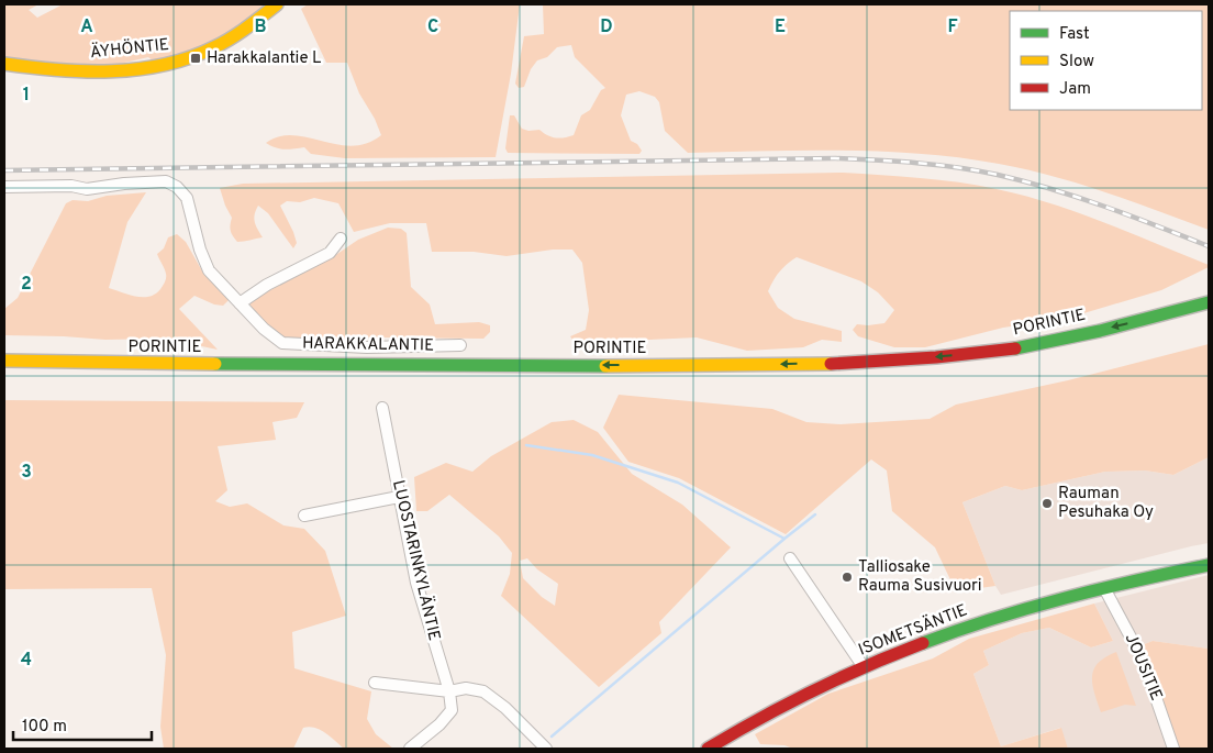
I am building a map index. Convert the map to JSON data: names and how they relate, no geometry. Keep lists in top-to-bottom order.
{
  "streets": {
    "main road": ["ÄYHÖNTIE", "PORINTIE", "ISOMETSÄNTIE"],
    "street": ["HARAKKALANTIE", "LUOSTARINKYLÄNTIE", "JOUSITIE"]
  },
  "crossings": [
    ["ISOMETSÄNTIE", "JOUSITIE"]
  ],
  "places": {
    "transit": ["Harakkalantie L"],
    "other": ["Rauman Pesuhaka Oy", "Talliosake Rauma Susivuori"]
  },
  "legend": ["Fast", "Slow", "Jam"],
  "scale_bar": "100 m",
  "grid": {
    "columns": [
      "A",
      "B",
      "C",
      "D",
      "E",
      "F"
    ],
    "rows": [
      "1",
      "2",
      "3",
      "4"
    ]
  }
}
